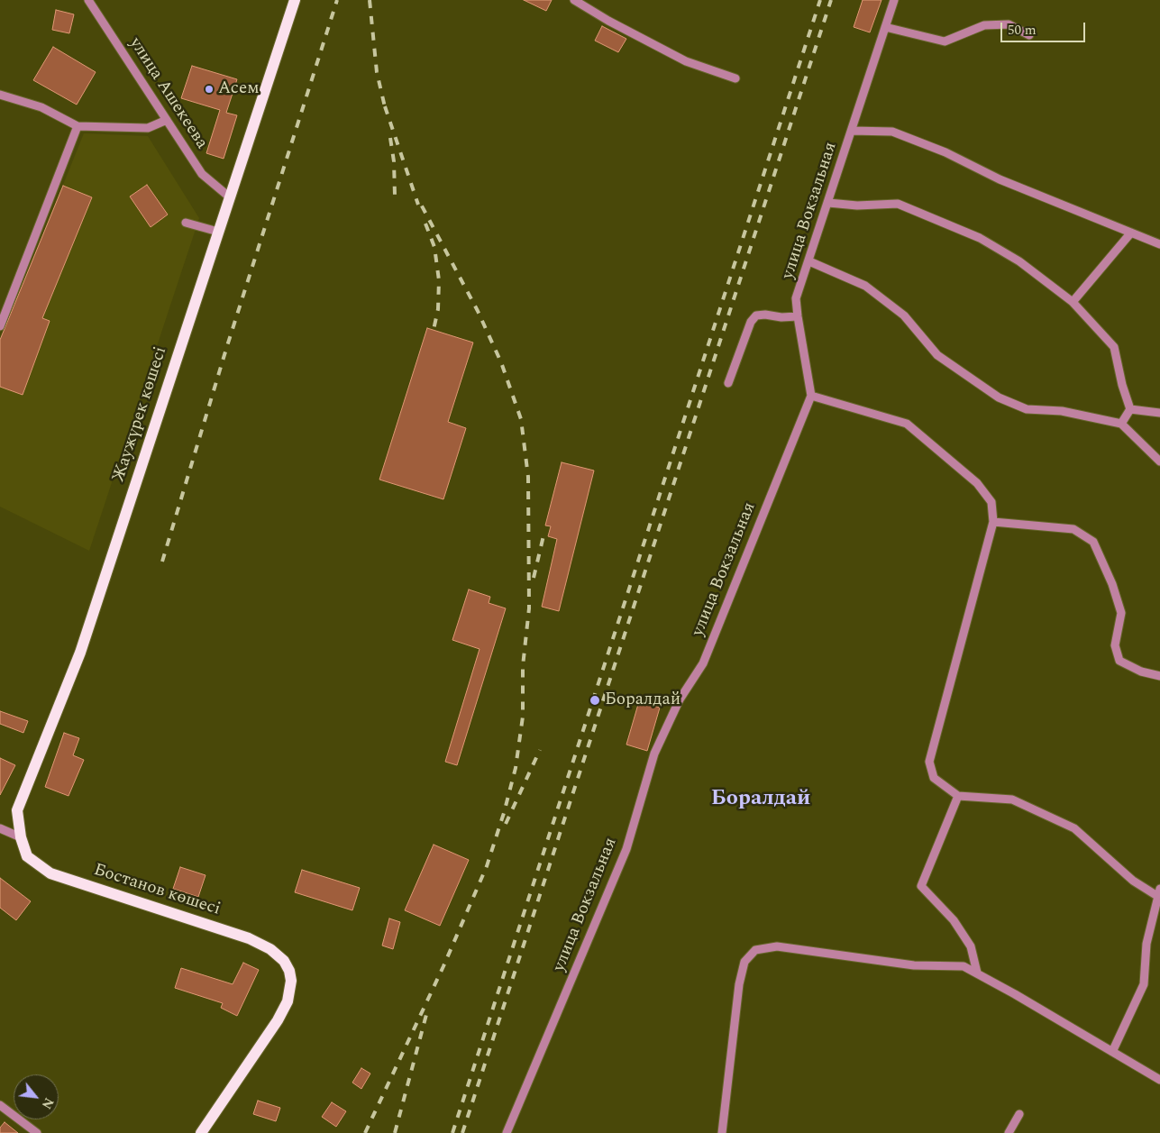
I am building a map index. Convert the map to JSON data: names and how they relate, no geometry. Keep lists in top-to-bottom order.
{
  "streets": {
    "main road": ["Жаужүрек көшесі", "Бостанов көшесі"],
    "street": ["улица Ашекеева", "улица Вокзальная"]
  },
  "crossings": [
    ["улица Ашекеева", "Жаужүрек көшесі"],
    ["Жаужүрек көшесі", "Бостанов көшесі"]
  ],
  "districts": ["Боралдай"],
  "places": ["Асем", "Боралдай"],
  "scale_bar": "50 m",
  "north": "bottom right"
}
